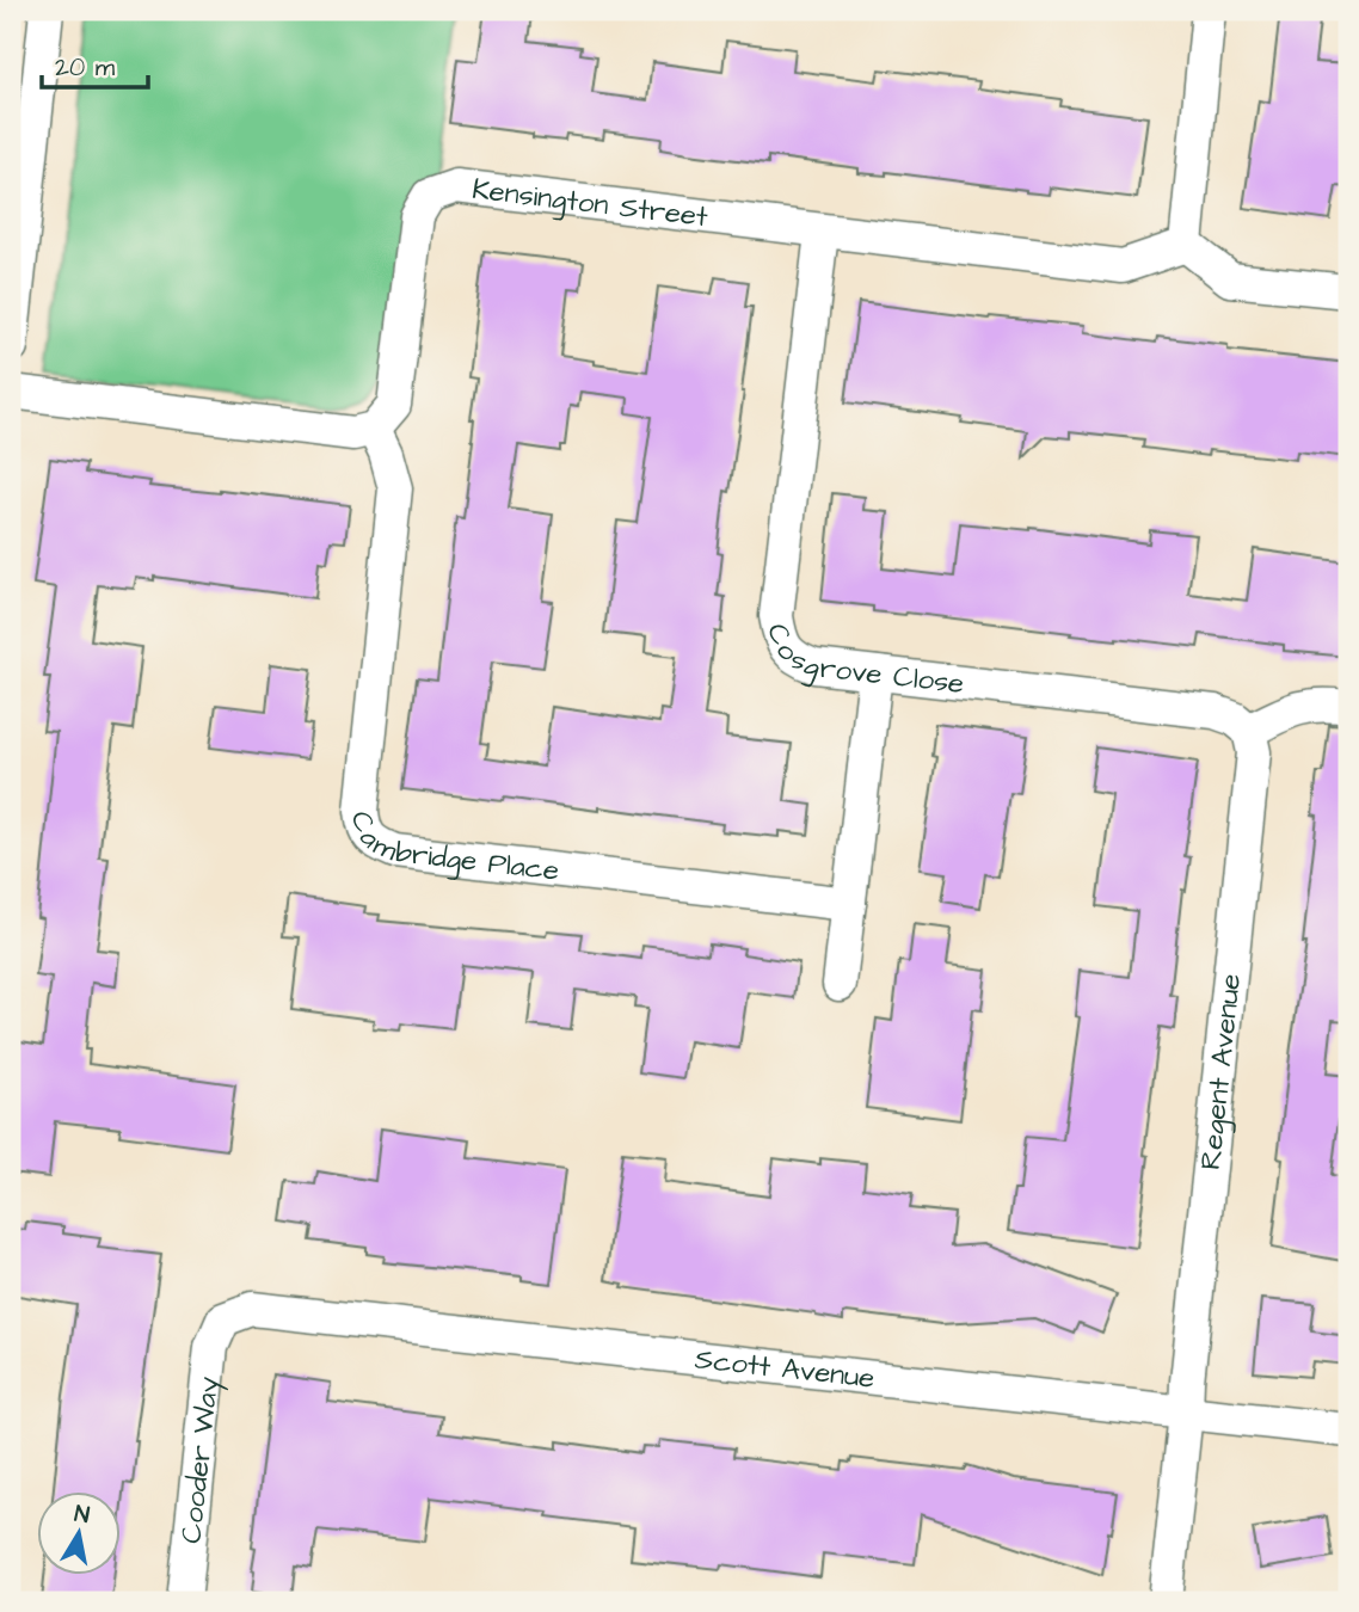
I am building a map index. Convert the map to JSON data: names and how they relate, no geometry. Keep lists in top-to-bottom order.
{
  "streets": {
    "street": [
      "Kensington Street",
      "Cosgrove Close",
      "Cambridge Place",
      "Regent Avenue",
      "Scott Avenue",
      "Cooder Way"
    ]
  },
  "crossings": [
    ["Kensington Street", "Cosgrove Close"],
    ["Kensington Street", "Cambridge Place"],
    ["Cosgrove Close", "Regent Avenue"],
    ["Regent Avenue", "Scott Avenue"],
    ["Scott Avenue", "Cooder Way"]
  ],
  "scale_bar": "20 m",
  "north": "top"
}
